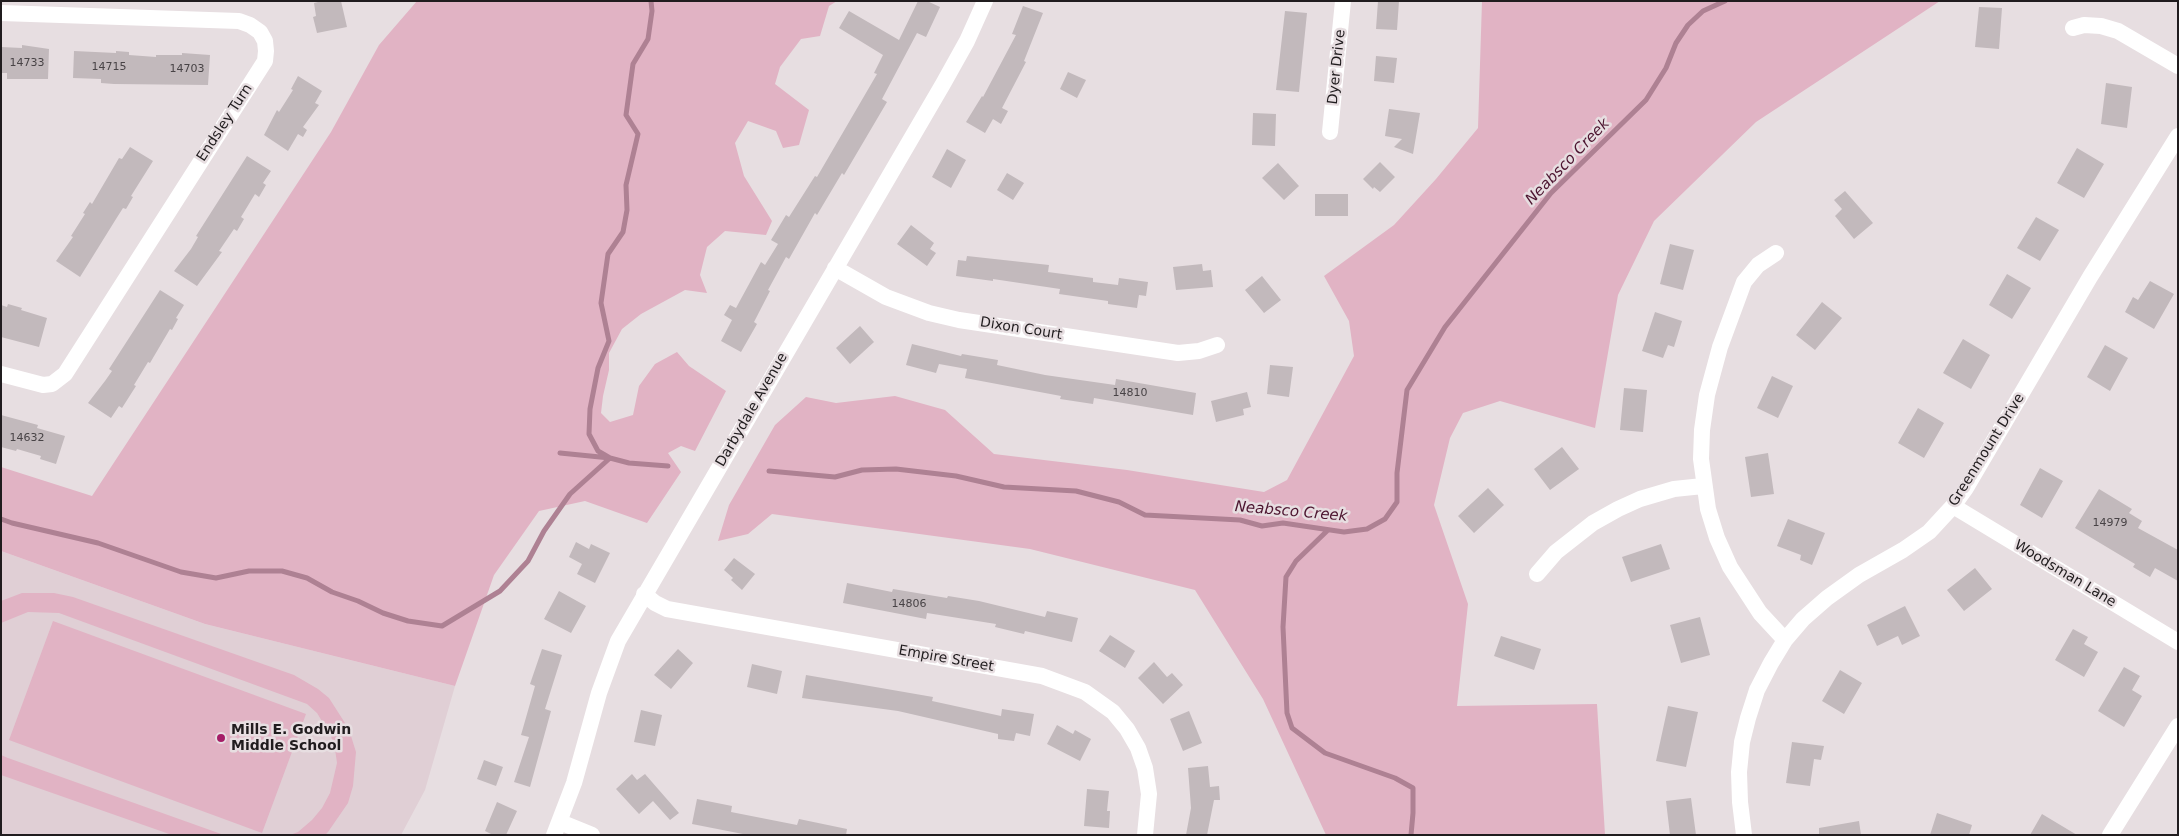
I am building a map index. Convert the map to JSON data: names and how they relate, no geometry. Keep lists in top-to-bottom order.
{
  "streets": {
    "street": [
      "Dyer Drive",
      "Endsley Turn",
      "Dixon Court",
      "Darbydale Avenue",
      "Greenmount Drive",
      "Woodsman Lane",
      "Empire Street"
    ]
  },
  "crossings": [
    ["Dixon Court", "Darbydale Avenue"],
    ["Darbydale Avenue", "Empire Street"],
    ["Greenmount Drive", "Woodsman Lane"]
  ],
  "water": ["Neabsco Creek"],
  "places": ["Mills E. Godwin Middle School"],
  "house_numbers": [
    "14733",
    "14715",
    "14703",
    "14810",
    "14632",
    "14979",
    "14806"
  ]
}
